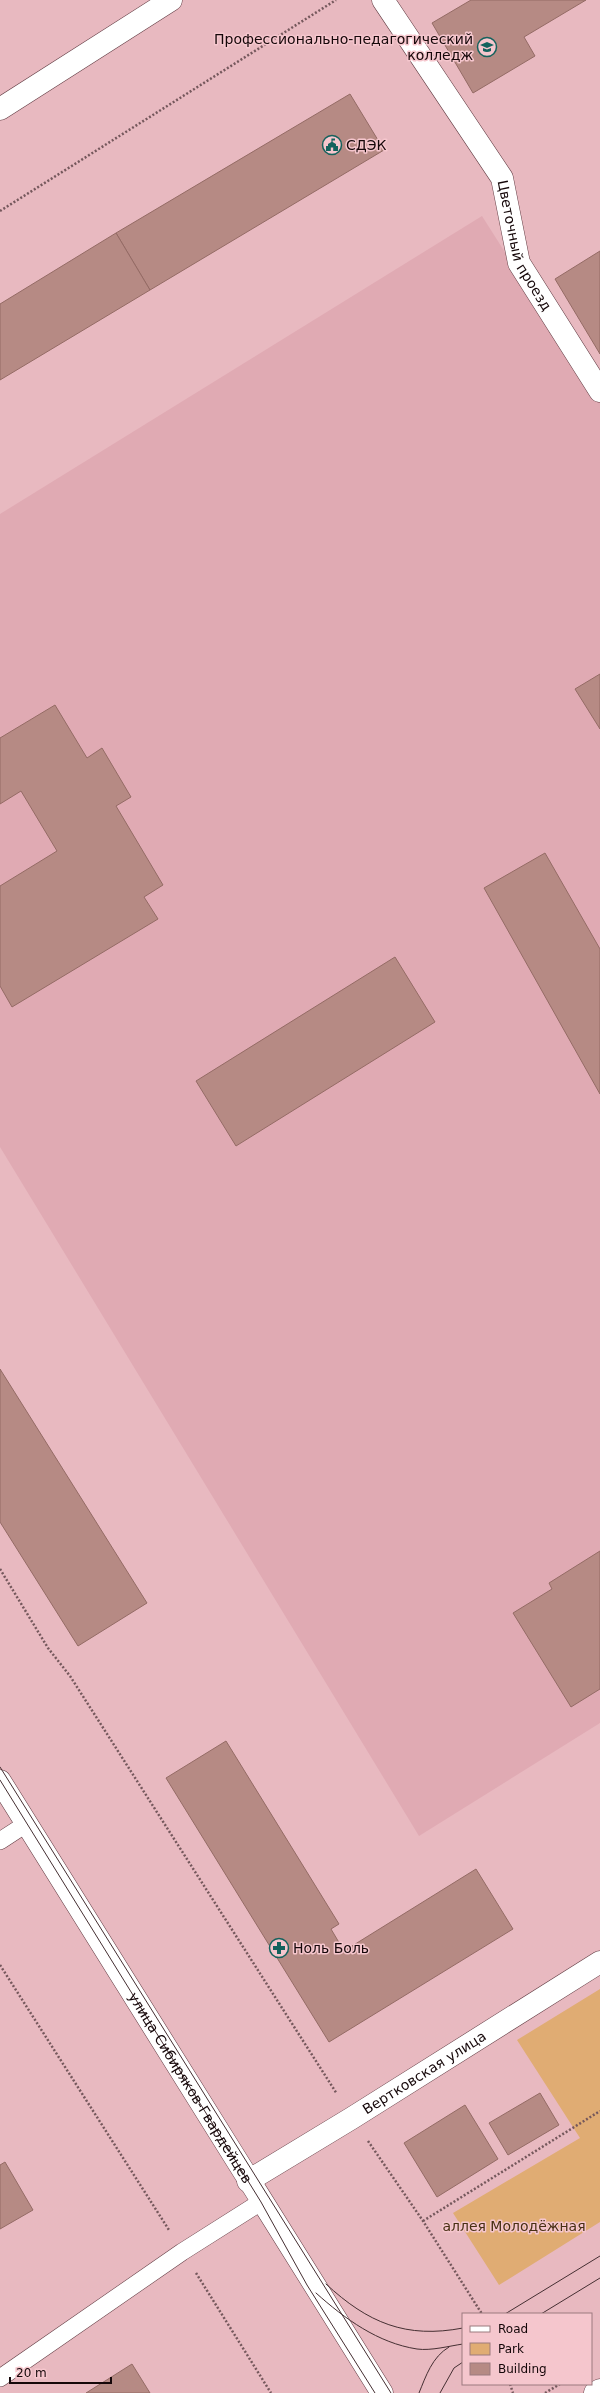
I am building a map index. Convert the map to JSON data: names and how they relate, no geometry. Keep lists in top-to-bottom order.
{
  "streets": {
    "main road": ["Цветочный проезд", "Вертковская улица", "улица Сибиряков-Гвардейцев"]
  },
  "crossings": [
    ["Вертковская улица", "улица Сибиряков-Гвардейцев"]
  ],
  "parks": ["аллея Молодёжная"],
  "places": {
    "school or university": ["Профессионально-педагогический колледж"],
    "public building": ["СДЭК"],
    "pharmacy": ["Ноль Боль"]
  },
  "legend": ["Road", "Park", "Building"],
  "scale_bar": "20 m"
}
